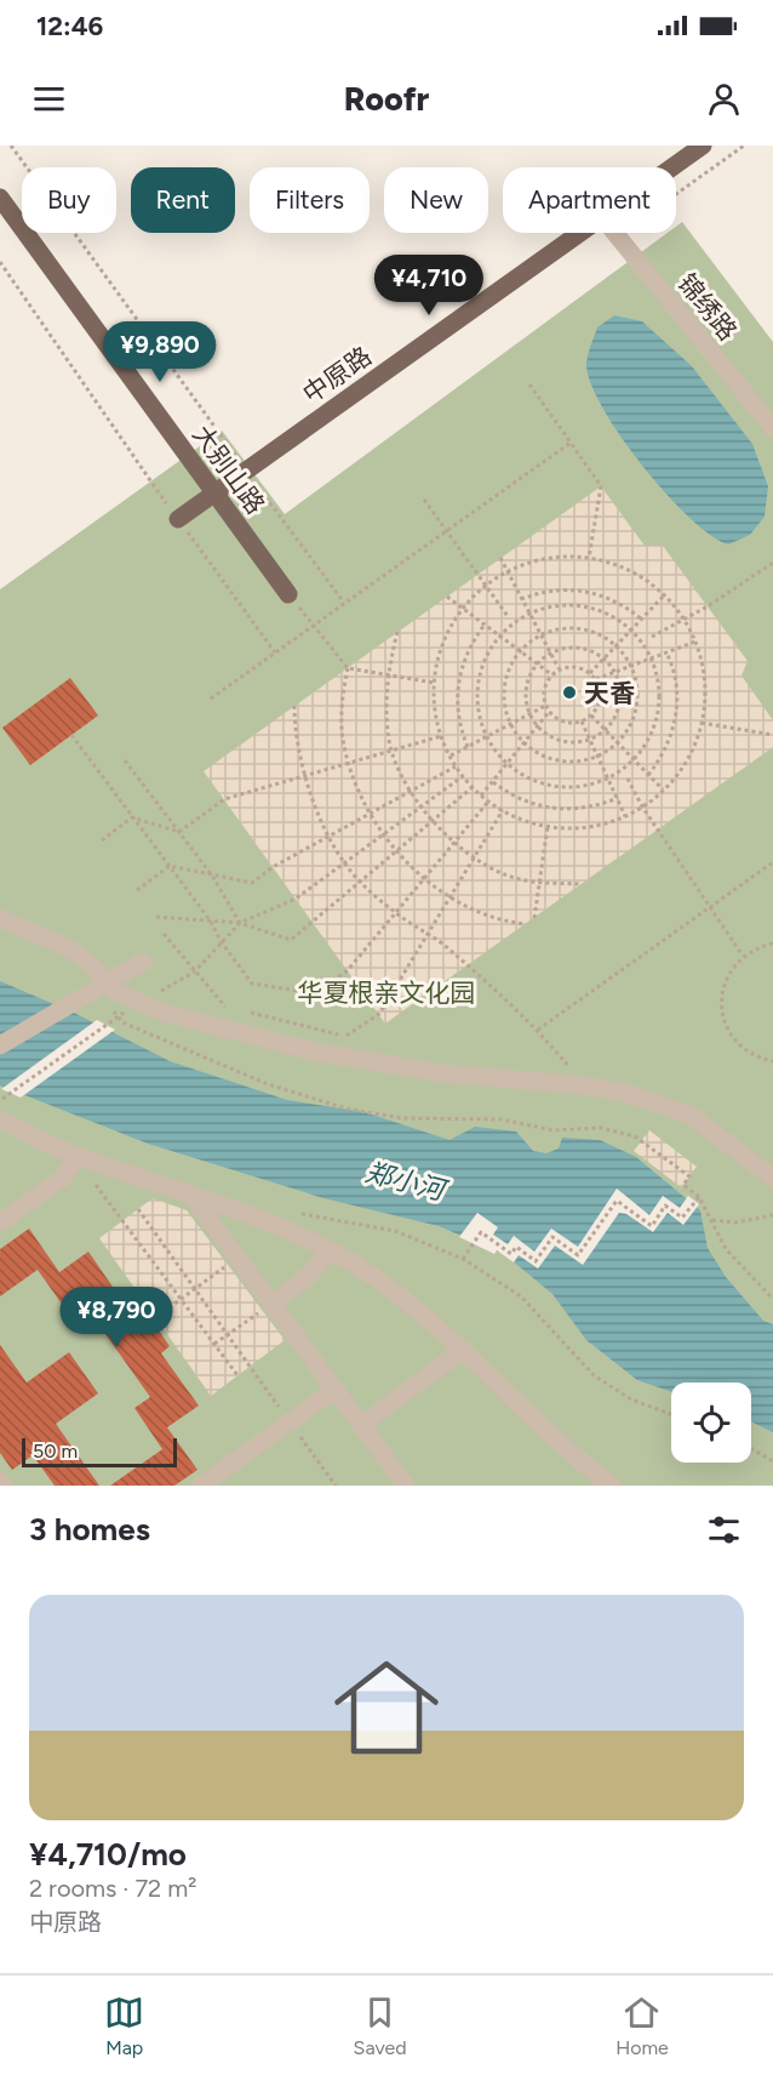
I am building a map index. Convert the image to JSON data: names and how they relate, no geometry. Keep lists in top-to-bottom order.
{
  "streets": {
    "main road": ["中原路", "大别山路"],
    "street": ["锦绣路"]
  },
  "crossings": [
    ["中原路", "大别山路"]
  ],
  "water": ["郑小河"],
  "parks": ["华夏根亲文化园"],
  "places": ["天香"],
  "scale_bar": "50 m",
  "page": {
    "status": "12:46",
    "header": "Roofr",
    "chip": [
      "Buy",
      "Rent",
      "Filters",
      "New",
      "Apartment"
    ],
    "price": ["¥4,710", "¥9,890", "¥8,790"],
    "scale": "50 m",
    "heading": "3 homes",
    "list": [
      {
        "name": "¥4,710/mo",
        "note": "2 rooms · 72 m² · 中原路"
      }
    ],
    "tabs": ["Map", "Saved", "Home"]
  }
}
